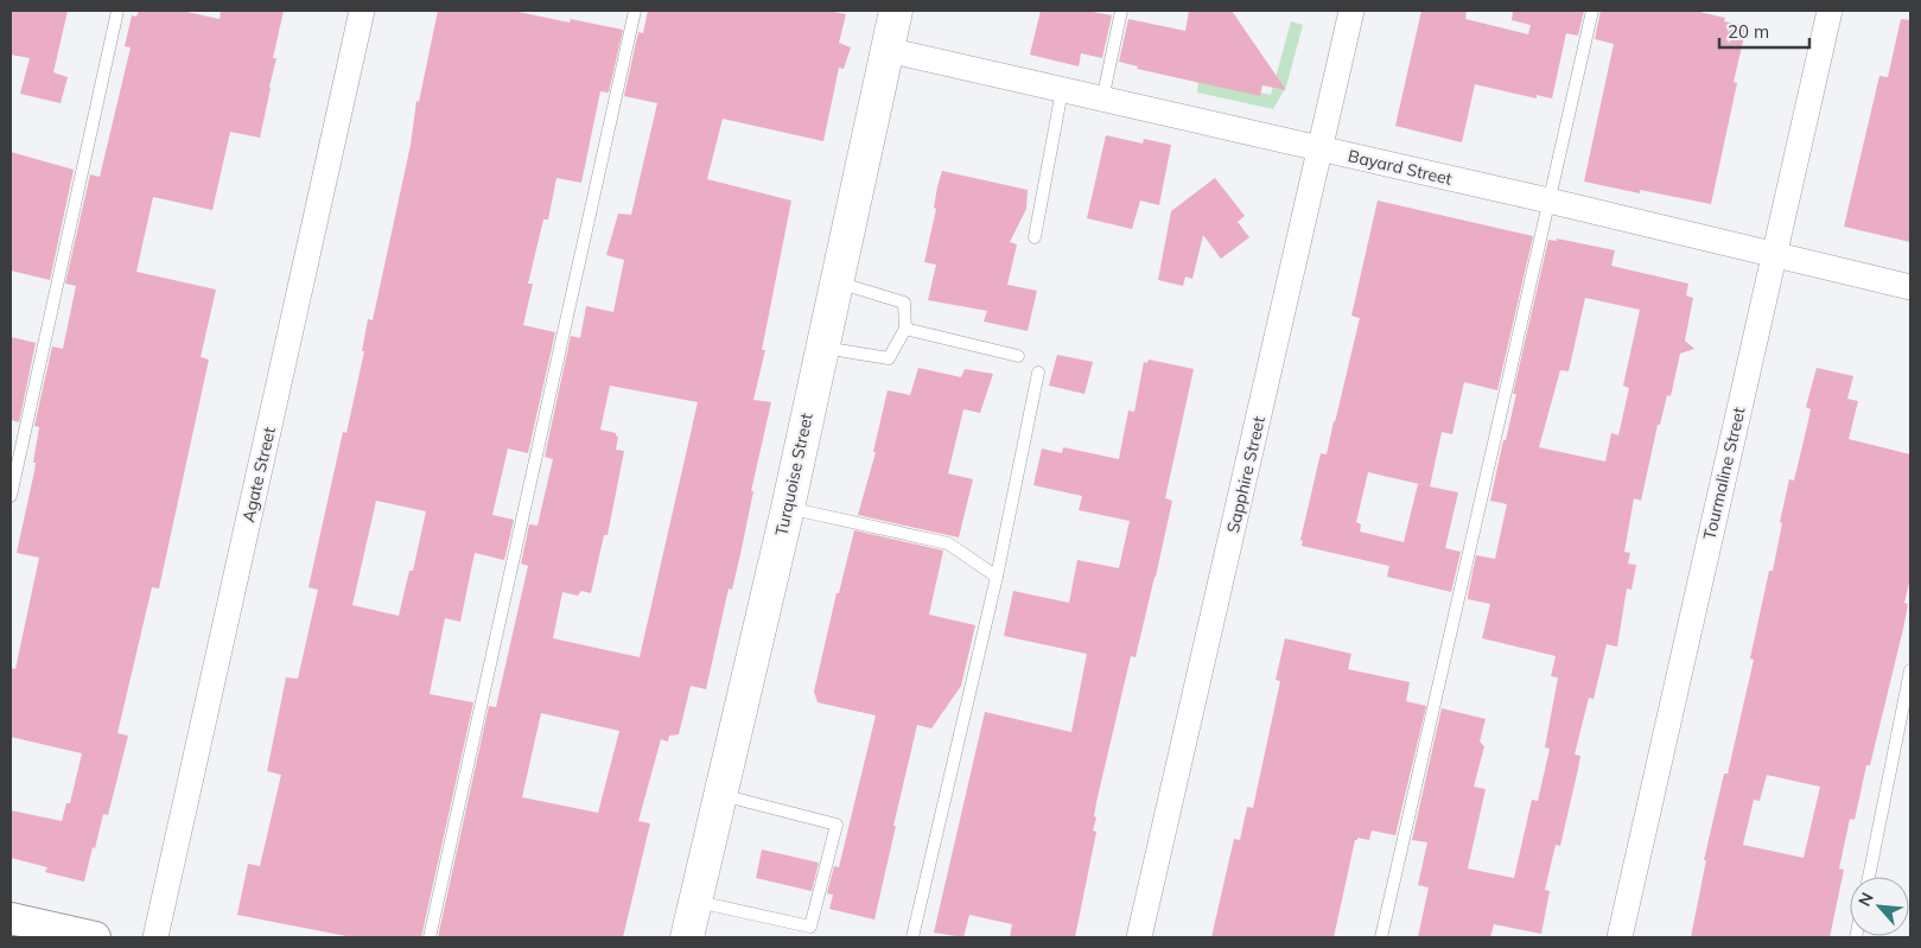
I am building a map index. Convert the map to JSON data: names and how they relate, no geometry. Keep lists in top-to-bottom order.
{
  "streets": {
    "main road": ["Turquoise Street"],
    "street": [
      "Bayard Street",
      "Tourmaline Street",
      "Agate Street",
      "Sapphire Street"
    ]
  },
  "crossings": [
    ["Bayard Street", "Tourmaline Street"],
    ["Bayard Street", "Turquoise Street"],
    ["Bayard Street", "Sapphire Street"]
  ],
  "scale_bar": "20 m",
  "north": "top left"
}
